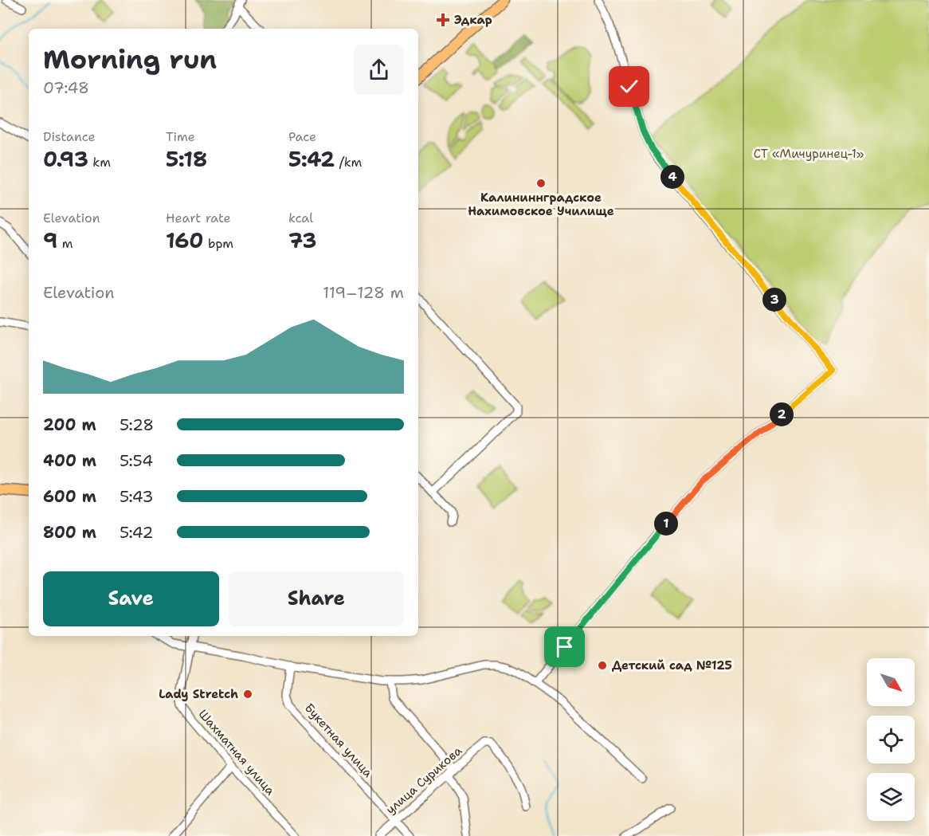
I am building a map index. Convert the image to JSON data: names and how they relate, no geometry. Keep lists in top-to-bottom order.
{
  "streets": {
    "street": ["Букетная улица", "Шахматная улица", "улица Сурикова"]
  },
  "crossings": [
    ["Букетная улица", "улица Сурикова"]
  ],
  "parks": ["СТ «Мичуринец-1»"],
  "places": {
    "health": ["Эдкар"],
    "other": ["Калининнградское Нахимовское Училище", "Детский сад №125", "Lady Stretch"]
  },
  "north": "bottom right",
  "page": {
    "heading": ["Morning run", "07:48"],
    "stats": [
      ["Distance", "0.93 km"],
      ["Time", "5:18"],
      ["Pace", "5:42 /km"],
      ["Elevation", "9 m"],
      ["Heart rate", "160 bpm"],
      ["kcal", "73"]
    ],
    "pins": [
      "4",
      "3",
      "2",
      "1"
    ],
    "chart": ["Elevation", "119–128 m"],
    "list": [
      {
        "name": "200 m",
        "note": "5:28"
      },
      {
        "name": "400 m",
        "note": "5:54"
      },
      {
        "name": "600 m",
        "note": "5:43"
      },
      {
        "name": "800 m",
        "note": "5:42"
      }
    ],
    "buttons": ["Save", "Share"]
  }
}
